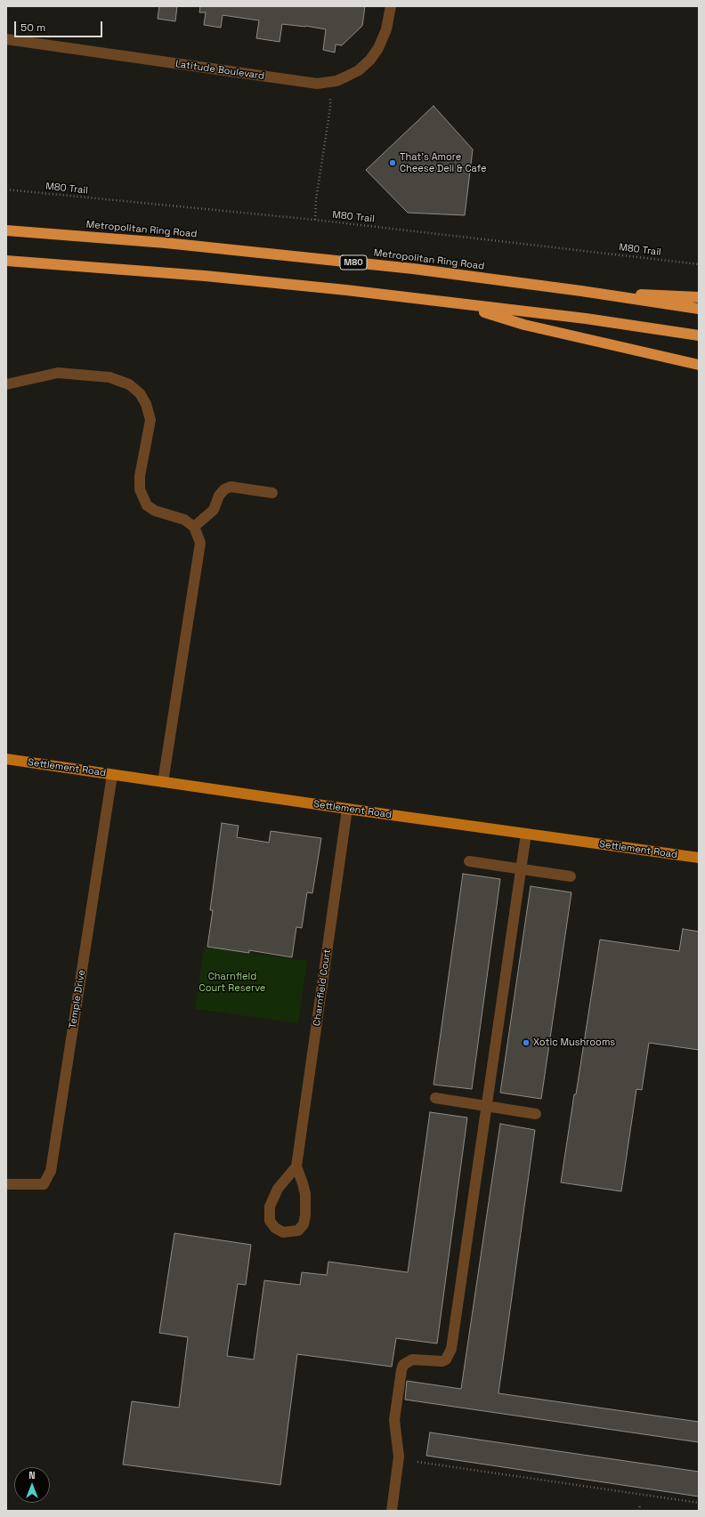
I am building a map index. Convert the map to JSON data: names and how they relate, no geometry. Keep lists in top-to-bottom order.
{
  "streets": {
    "highway": ["Metropolitan Ring Road", "M80"],
    "main road": ["Settlement Road"],
    "street": ["Latitude Boulevard", "Charnfield Court", "Temple Drive"],
    "path": ["M80 Trail"]
  },
  "crossings": [
    ["Settlement Road", "Charnfield Court"],
    ["Settlement Road", "Temple Drive"]
  ],
  "parks": ["Charnfield Court Reserve"],
  "places": ["That's Amore Cheese Deli & Cafe", "Xotic Mushrooms"],
  "scale_bar": "50 m",
  "north": "top"
}
